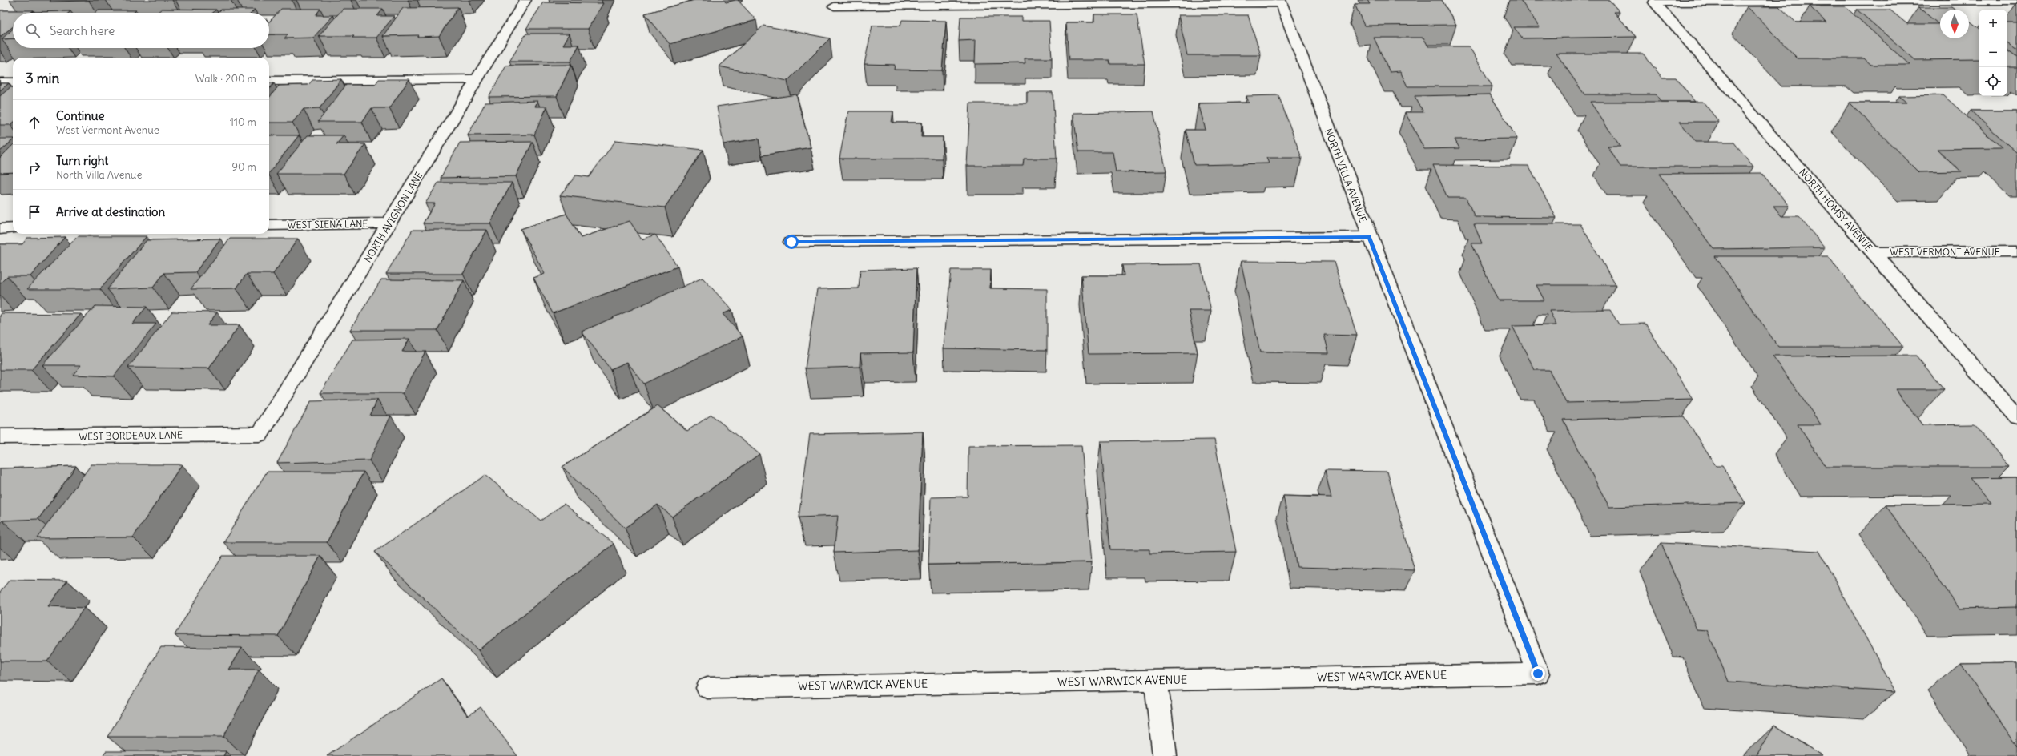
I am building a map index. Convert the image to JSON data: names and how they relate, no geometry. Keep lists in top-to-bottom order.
{
  "streets": {
    "street": [
      "NORTH VILLA AVENUE",
      "NORTH HOMSY AVENUE",
      "NORTH AVIGNON LANE",
      "WEST SIENA LANE",
      "WEST VERMONT AVENUE",
      "WEST BORDEAUX LANE",
      "WEST WARWICK AVENUE"
    ]
  },
  "crossings": [
    ["NORTH VILLA AVENUE", "WEST WARWICK AVENUE"],
    ["NORTH HOMSY AVENUE", "WEST VERMONT AVENUE"],
    ["NORTH AVIGNON LANE", "WEST SIENA LANE"],
    ["NORTH AVIGNON LANE", "WEST BORDEAUX LANE"]
  ],
  "north": "bottom",
  "page": {
    "map_buttons": ["+", "−"],
    "search": "Search here",
    "heading": ["3 min", "Walk · 200 m"],
    "list": [
      ["Continue", "West Vermont Avenue", "110 m"],
      ["Turn right", "North Villa Avenue", "90 m"],
      "Arrive at destination"
    ]
  }
}
